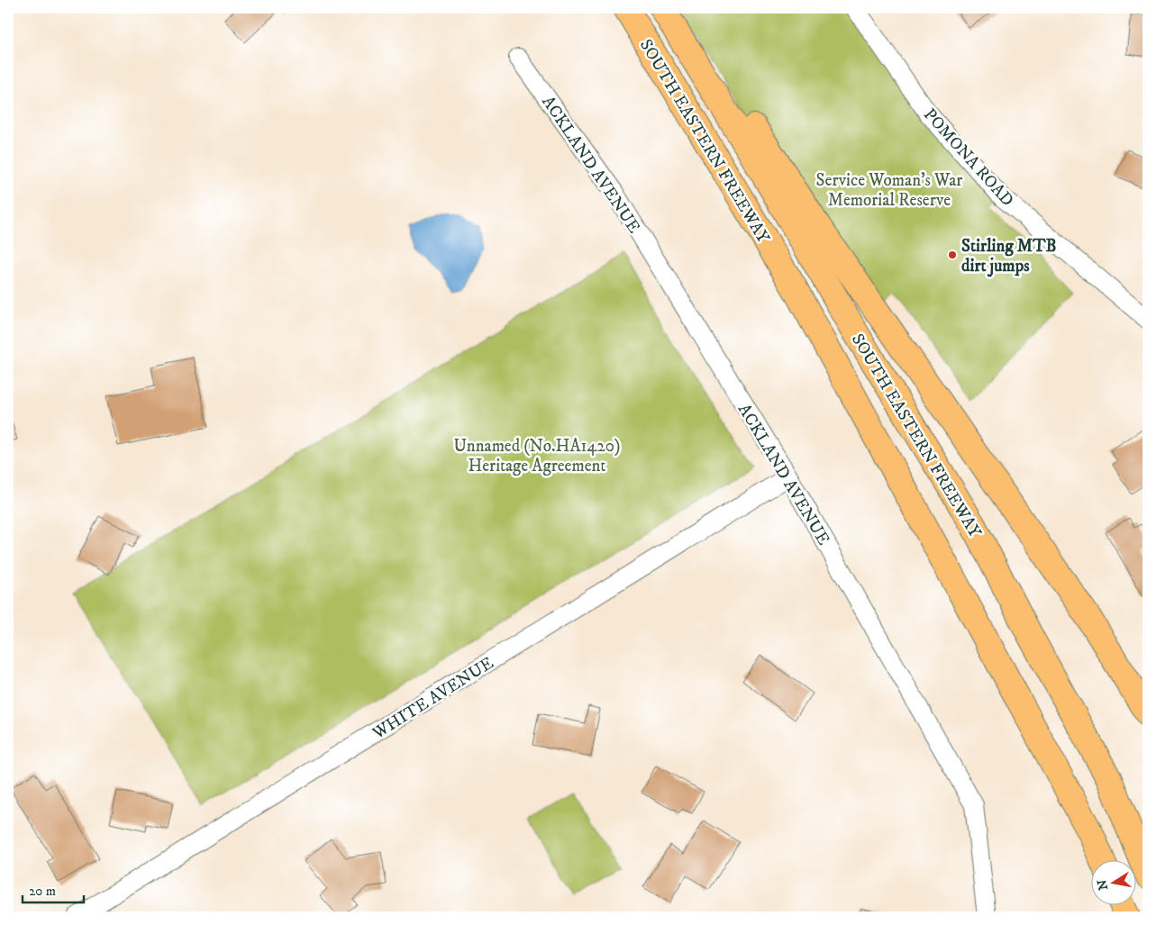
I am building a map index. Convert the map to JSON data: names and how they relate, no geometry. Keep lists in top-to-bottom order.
{
  "streets": {
    "highway": ["SOUTH EASTERN FREEWAY"],
    "street": ["POMONA ROAD", "ACKLAND AVENUE", "WHITE AVENUE"]
  },
  "crossings": [
    ["ACKLAND AVENUE", "WHITE AVENUE"]
  ],
  "parks": ["Service Woman's War Memorial Reserve", "Unnamed (No.HA1420) Heritage Agreement"],
  "places": ["Stirling MTB dirt jumps"],
  "scale_bar": "20 m",
  "north": "left"
}
